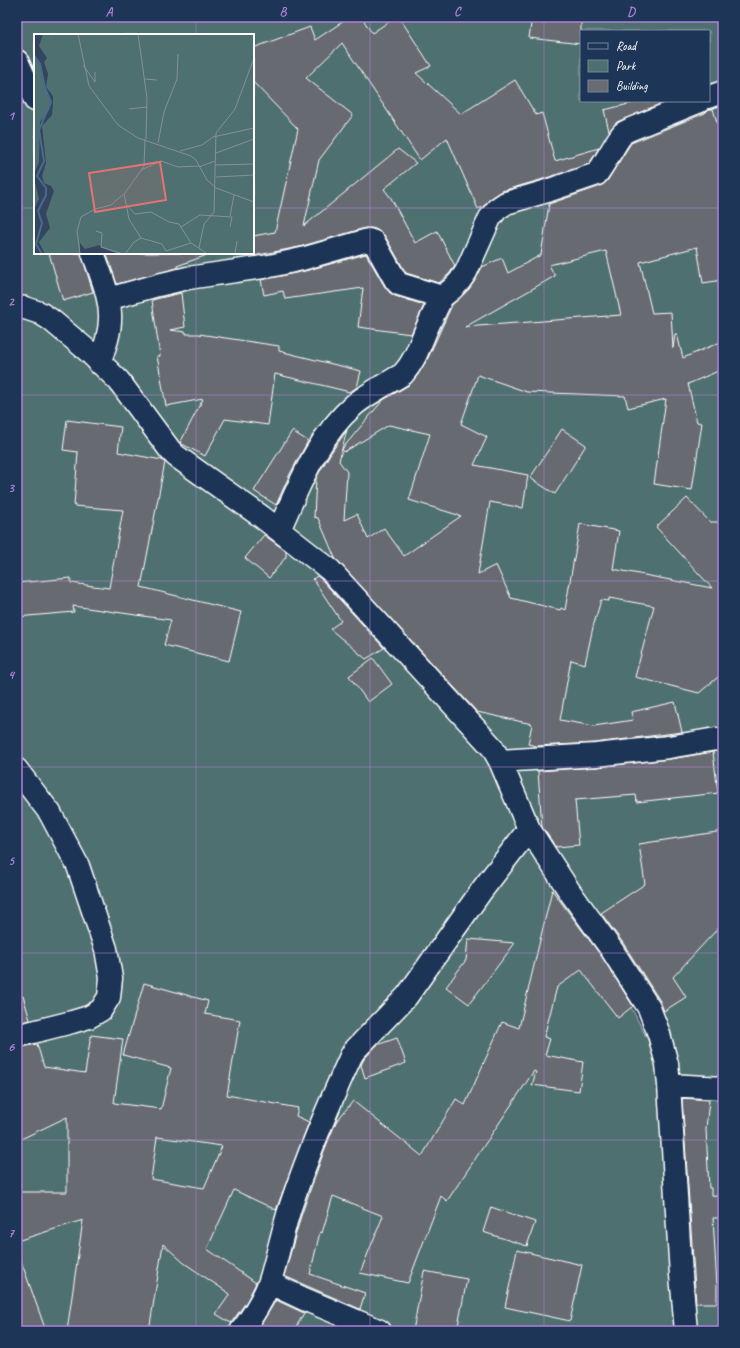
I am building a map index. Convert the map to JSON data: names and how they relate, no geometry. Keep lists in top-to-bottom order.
{
  "legend": ["Road", "Park", "Building"],
  "grid": {
    "columns": [
      "A",
      "B",
      "C",
      "D"
    ],
    "rows": [
      "1",
      "2",
      "3",
      "4",
      "5",
      "6",
      "7"
    ]
  }
}
